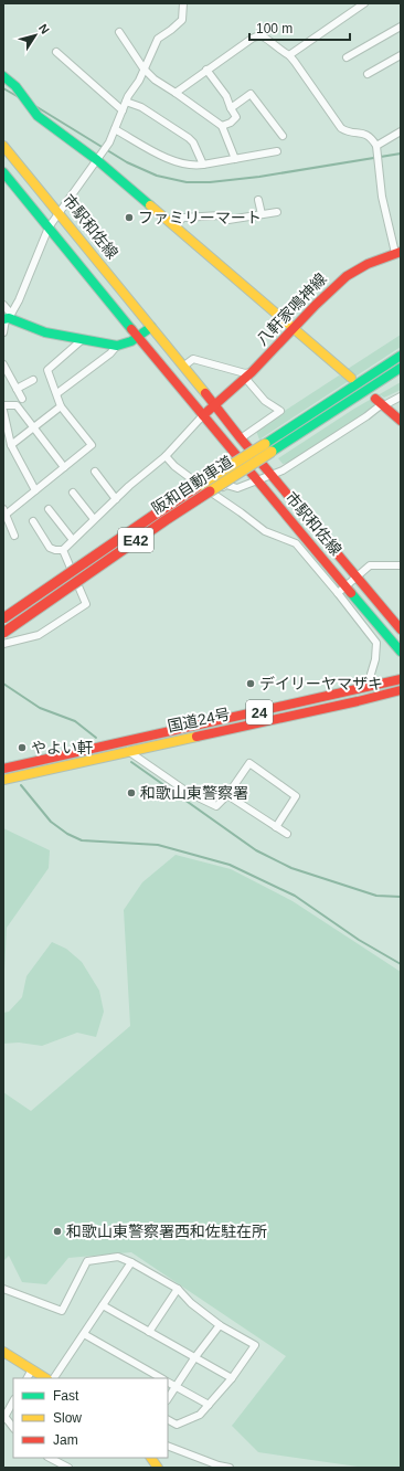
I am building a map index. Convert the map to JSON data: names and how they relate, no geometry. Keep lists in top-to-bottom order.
{
  "streets": {
    "main road": [
      "市駅和佐線",
      "八軒家鳴神線",
      "阪和自動車道",
      "E42",
      "24",
      "国道24号"
    ]
  },
  "crossings": [
    ["市駅和佐線", "八軒家鳴神線"]
  ],
  "places": [
    "ファミリーマート",
    "デイリーヤマザキ",
    "やよい軒",
    "和歌山東警察署",
    "和歌山東警察署西和佐駐在所"
  ],
  "legend": ["Fast", "Slow", "Jam"],
  "scale_bar": "100 m",
  "north": "top right"
}
